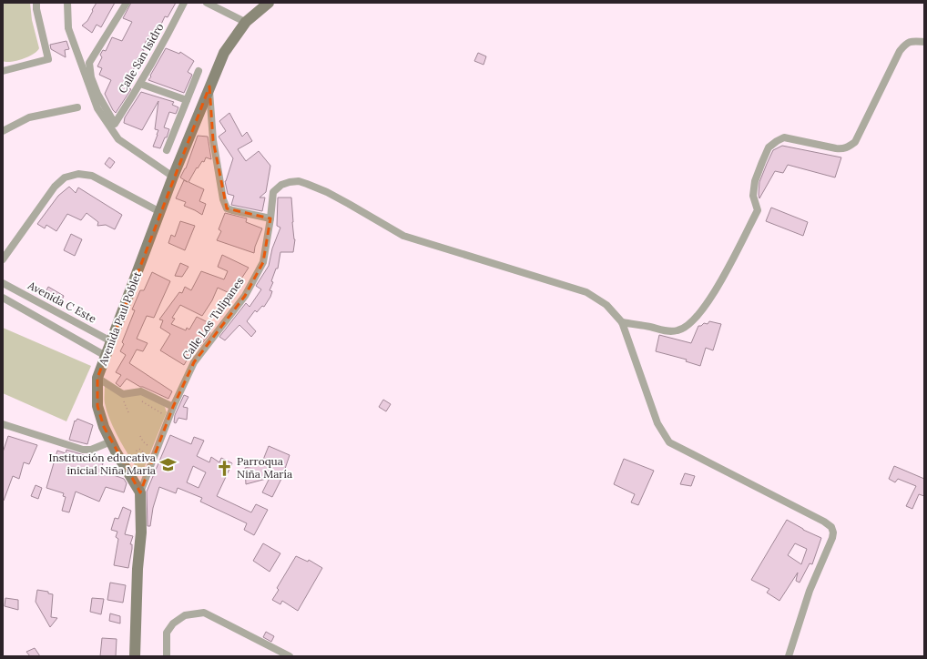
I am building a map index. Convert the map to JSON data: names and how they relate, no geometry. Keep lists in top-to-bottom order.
{
  "streets": {
    "main road": ["Avenida Paul Poblet"],
    "street": ["Calle San Isidro", "Avenida C Este", "Calle Los Tulipanes"]
  },
  "crossings": [
    ["Avenida C Este", "Avenida Paul Poblet"],
    ["Avenida Paul Poblet", "Calle Los Tulipanes"]
  ],
  "places": {
    "school or university": ["Institución educativa inicial Niña Maria"],
    "church": ["Parroqua Niña María"]
  }
}
